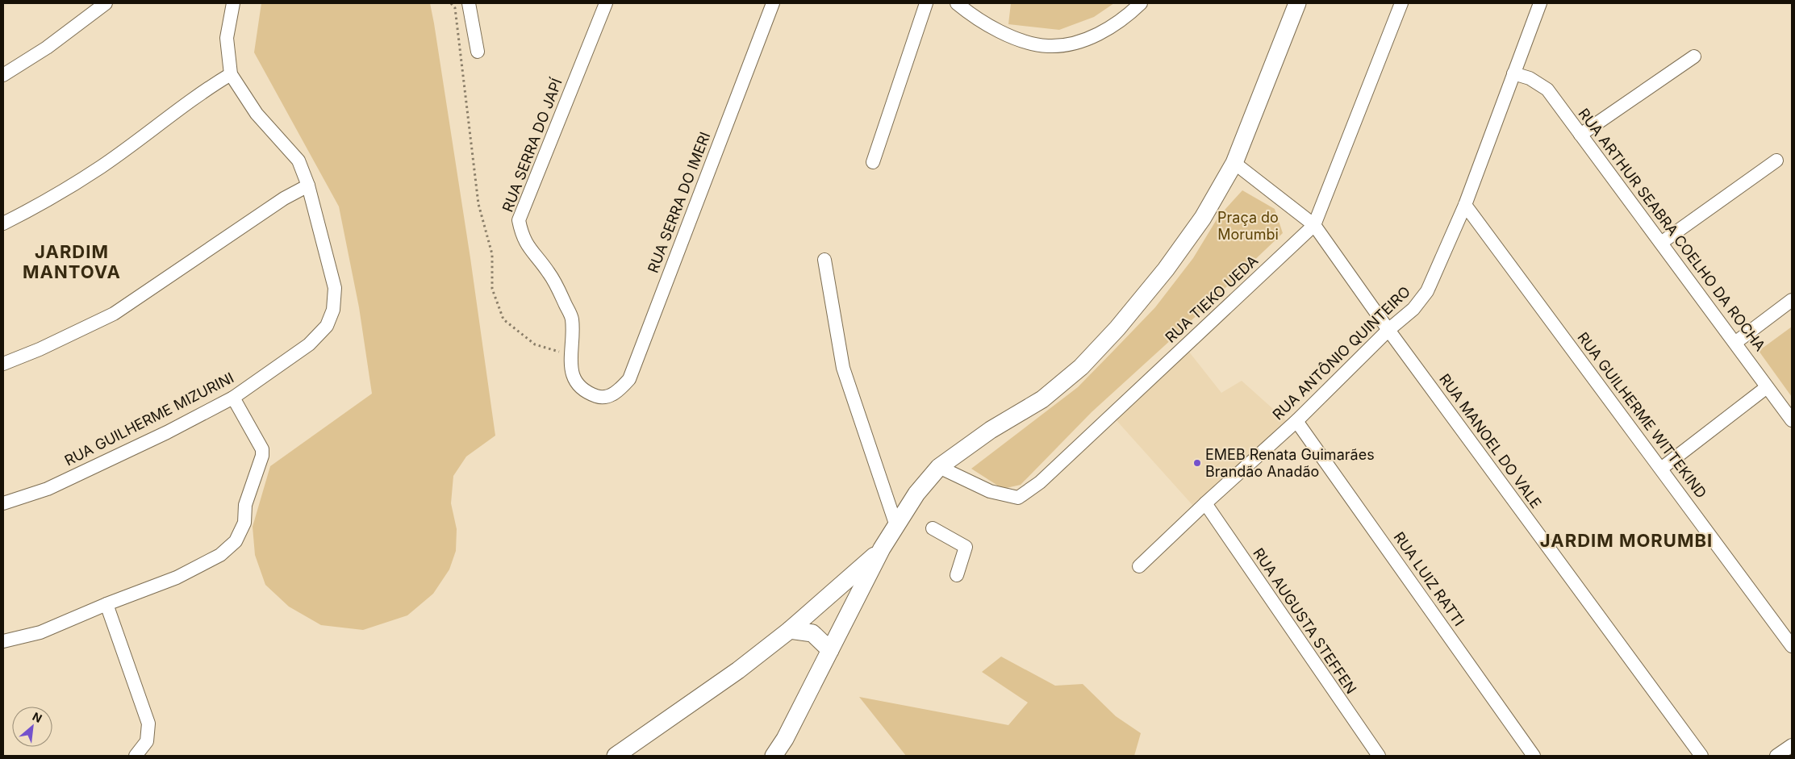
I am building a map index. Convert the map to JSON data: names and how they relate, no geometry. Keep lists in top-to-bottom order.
{
  "streets": {
    "street": [
      "RUA SERRA DO JAPÍ",
      "RUA SERRA DO IMERI",
      "RUA ARTHUR SEABRA COELHO DA ROCHA",
      "RUA TIEKO UEDA",
      "RUA ANTÔNIO QUINTEIRO",
      "RUA GUILHERME WITTEKIND",
      "RUA GUILHERME MIZURINI",
      "RUA MANOEL DO VALE",
      "RUA LUIZ RATTI",
      "RUA AUGUSTA STEFFEN"
    ]
  },
  "crossings": [
    ["RUA SERRA DO JAPÍ", "RUA SERRA DO IMERI"],
    ["RUA ARTHUR SEABRA COELHO DA ROCHA", "RUA ANTÔNIO QUINTEIRO"],
    ["RUA TIEKO UEDA", "RUA MANOEL DO VALE"],
    ["RUA ANTÔNIO QUINTEIRO", "RUA GUILHERME WITTEKIND"],
    ["RUA ANTÔNIO QUINTEIRO", "RUA MANOEL DO VALE"],
    ["RUA ANTÔNIO QUINTEIRO", "RUA LUIZ RATTI"],
    ["RUA ANTÔNIO QUINTEIRO", "RUA AUGUSTA STEFFEN"]
  ],
  "districts": ["JARDIM MANTOVA", "JARDIM MORUMBI"],
  "parks": ["Praça do Morumbi"],
  "places": ["EMEB Renata Guimarães Brandão Anadão"],
  "north": "top right"
}
